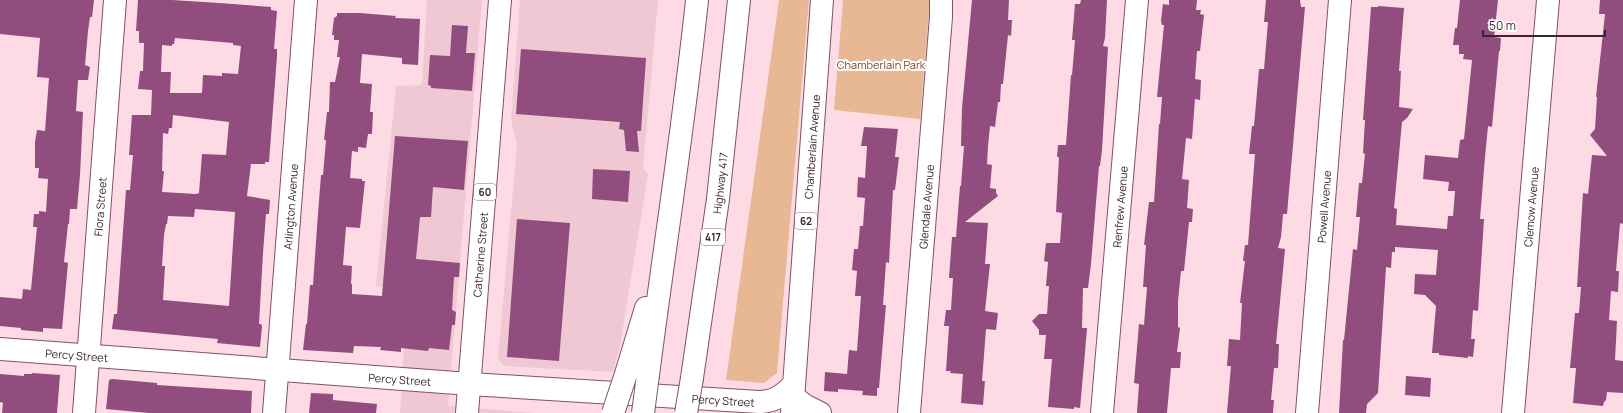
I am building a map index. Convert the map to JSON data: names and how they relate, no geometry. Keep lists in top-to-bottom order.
{
  "streets": {
    "main road": [
      "Chamberlain Avenue",
      "Highway 417",
      "60",
      "Renfrew Avenue",
      "Powell Avenue",
      "Flora Street",
      "Arlington Avenue",
      "Glendale Avenue",
      "Clemow Avenue",
      "62",
      "417",
      "Catherine Street",
      "Percy Street"
    ]
  },
  "crossings": [
    ["Chamberlain Avenue", "Percy Street"],
    ["Flora Street", "Percy Street"],
    ["Arlington Avenue", "Percy Street"],
    ["Catherine Street", "Percy Street"]
  ],
  "parks": ["Chamberlain Park"],
  "scale_bar": "50 m"
}
